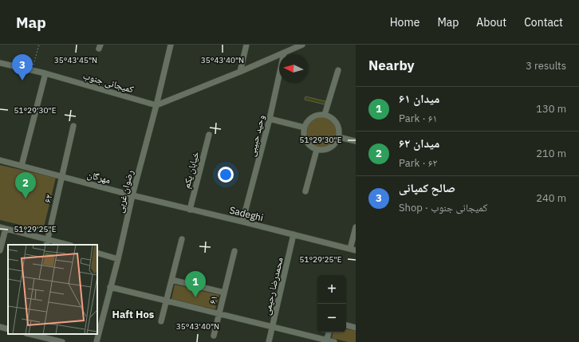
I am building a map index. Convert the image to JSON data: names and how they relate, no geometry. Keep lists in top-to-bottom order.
{
  "streets": {
    "street": [
      "کمیجانی جنوب",
      "وحید حبیبی",
      "خیابان یکم",
      "مهرگان",
      "رضوان غربی",
      "۶۲",
      "Sadeghi",
      "محمدرضا رحیمی",
      "۶۱"
    ]
  },
  "crossings": [
    ["کمیجانی جنوب", "رضوان غربی"],
    ["وحید حبیبی", "Sadeghi"],
    ["خیابان یکم", "Sadeghi"],
    ["مهرگان", "رضوان غربی"],
    ["مهرگان", "۶۲"],
    ["مهرگان", "Sadeghi"],
    ["رضوان غربی", "Sadeghi"],
    ["رضوان غربی", "۶۱"],
    ["Sadeghi", "محمدرضا رحیمی"]
  ],
  "districts": ["Haft Hos"],
  "north": "left",
  "page": {
    "header": "Map",
    "nav": [
      "Home",
      "Map",
      "About",
      "Contact"
    ],
    "heading": ["Nearby", "3 results"],
    "pins": ["3", "2", "1"],
    "list": [
      {
        "mark": "1",
        "name": "میدان ۶۱",
        "note": "Park · ۶۱",
        "value": "130 m"
      },
      {
        "mark": "2",
        "name": "میدان ۶۲",
        "note": "Park · ۶۲",
        "value": "210 m"
      },
      {
        "mark": "3",
        "name": "صالح کمپانی",
        "note": "Shop · کمیجانی جنوب",
        "value": "240 m"
      }
    ],
    "map_buttons": ["+", "−"]
  },
  "coordinates": [
    "35°43'45\"N",
    "35°43'40\"N",
    "51°29'30\"E",
    "51°29'25\"E"
  ]
}
